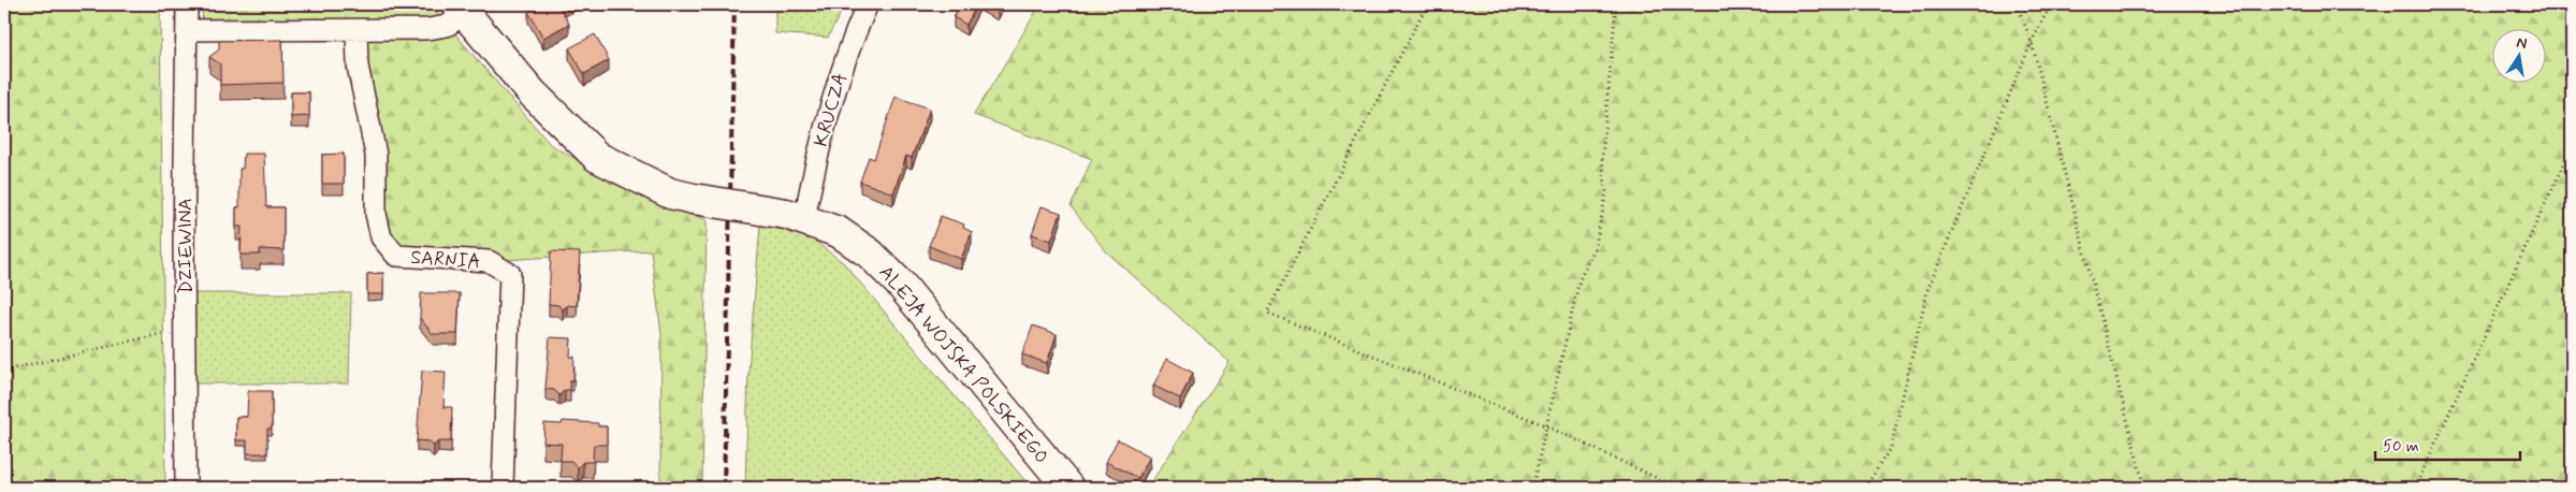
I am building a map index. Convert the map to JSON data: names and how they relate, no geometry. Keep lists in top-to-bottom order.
{
  "streets": {
    "street": [
      "KRUCZA",
      "DZIEWINA",
      "SARNIA",
      "ALEJA WOJSKA POLSKIEGO"
    ]
  },
  "crossings": [
    ["KRUCZA", "ALEJA WOJSKA POLSKIEGO"]
  ],
  "scale_bar": "50 m",
  "north": "top"
}
